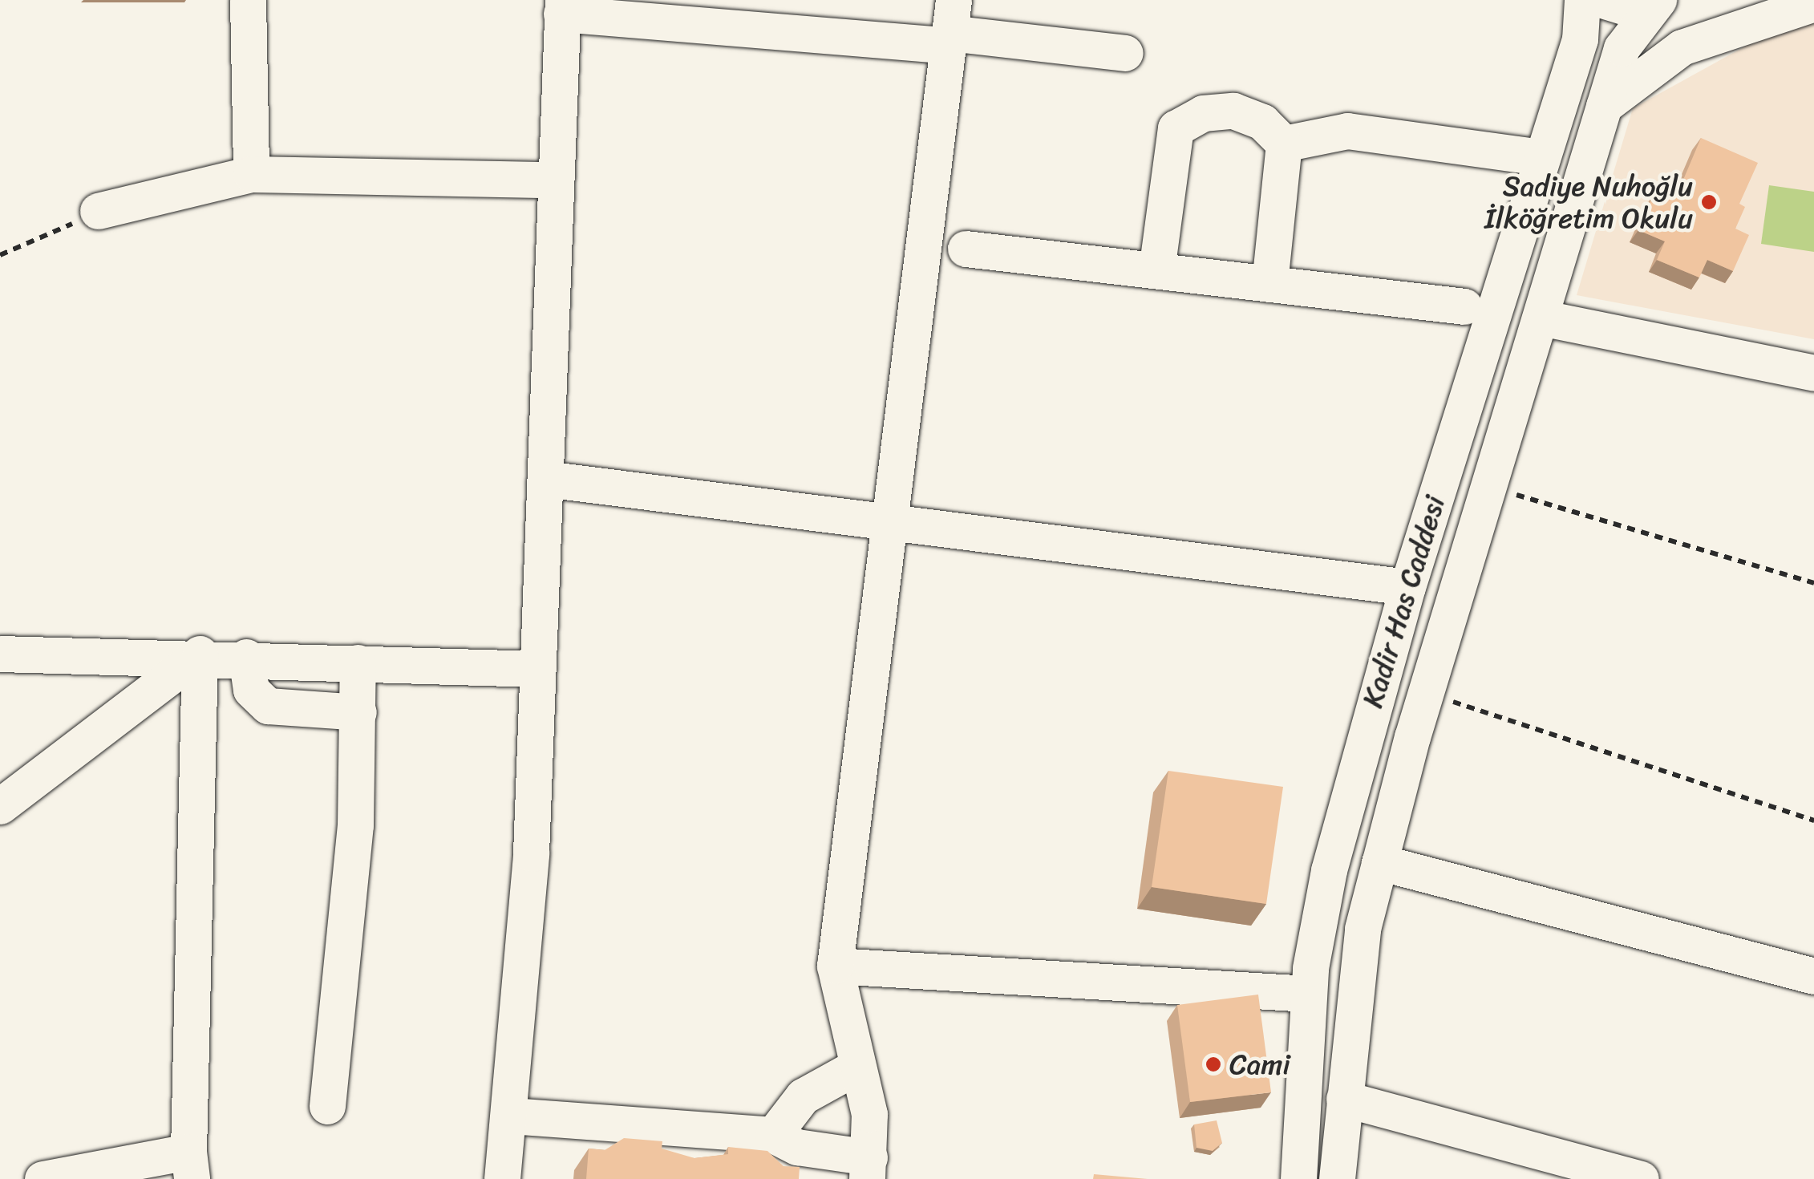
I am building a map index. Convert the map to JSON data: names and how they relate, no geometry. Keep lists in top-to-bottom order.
{
  "streets": {
    "street": ["Kadir Has Caddesi"]
  },
  "places": ["Sadiye Nuhoğlu İlköğretim Okulu", "Cami"]
}
